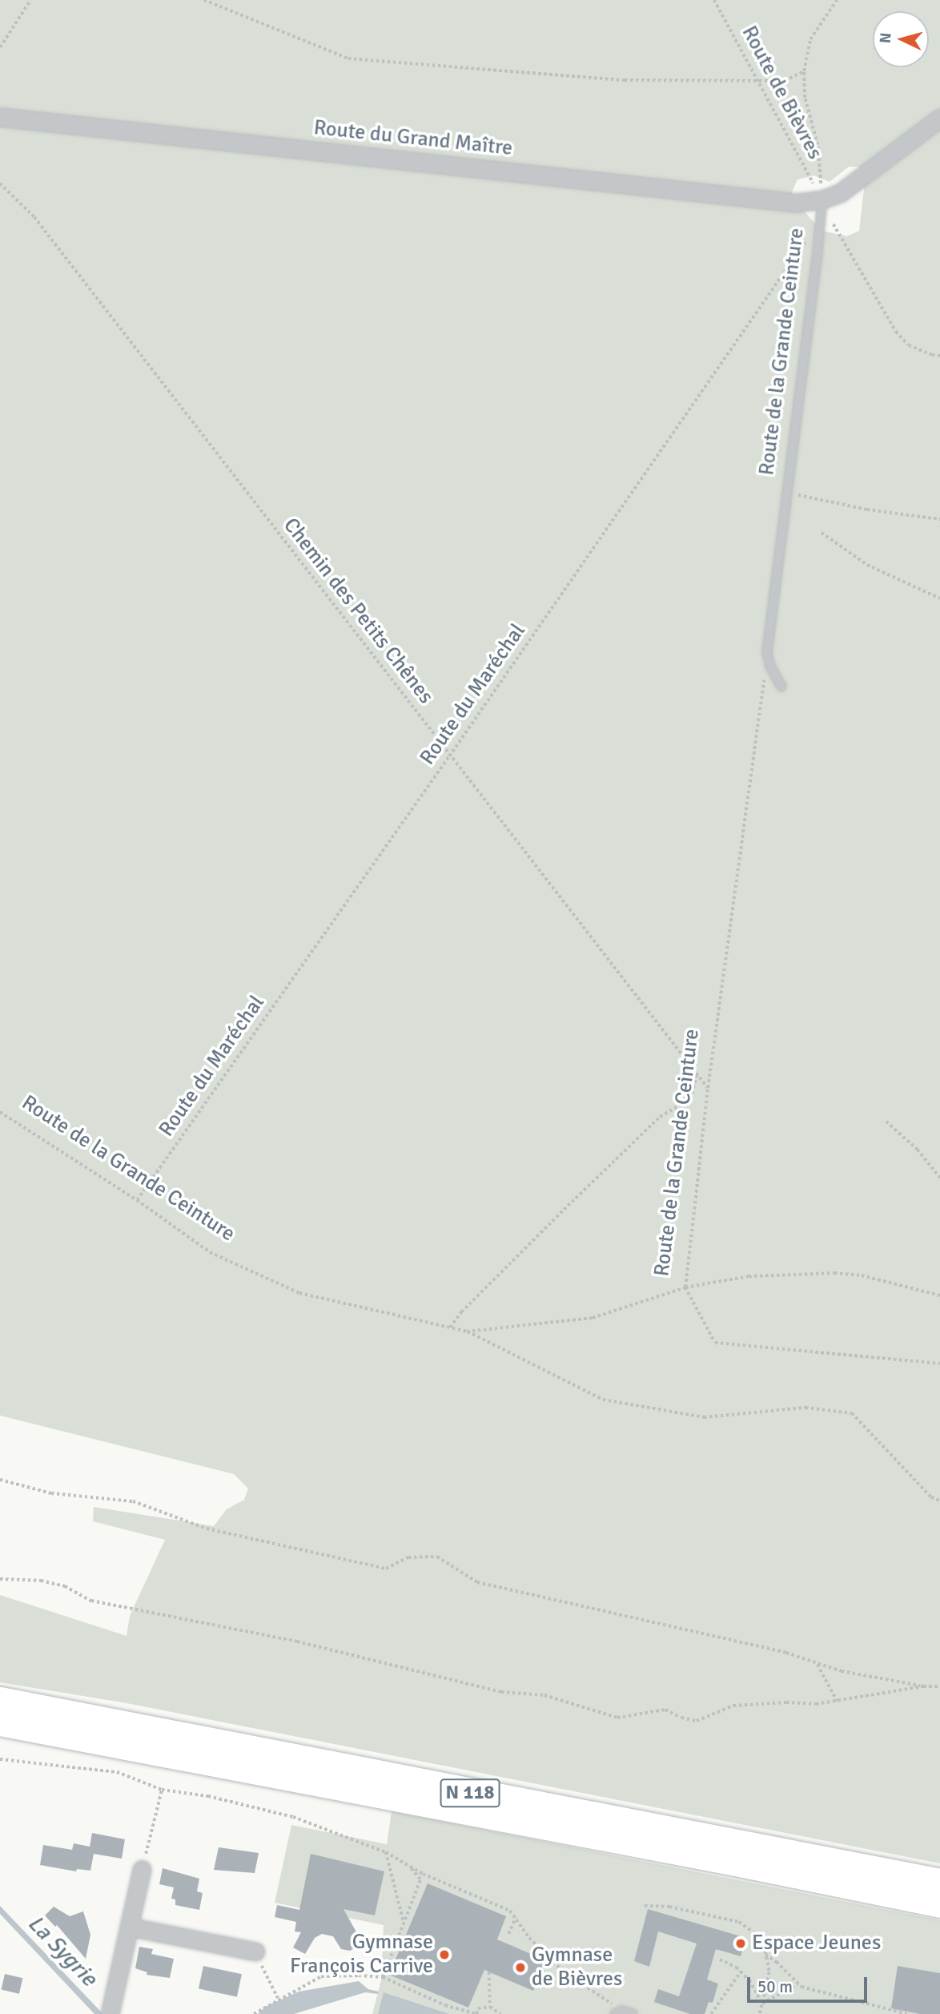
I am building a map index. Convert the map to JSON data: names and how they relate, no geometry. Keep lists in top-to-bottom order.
{
  "streets": {
    "highway": ["N 118"],
    "street": ["Route du Grand Maître"],
    "lane": ["Route de la Grande Ceinture"],
    "path": ["Route de Bièvres", "Chemin des Petits Chênes", "Route du Maréchal"]
  },
  "crossings": [
    ["Route de Bièvres", "Route du Grand Maître"],
    ["Route de Bièvres", "Route de la Grande Ceinture"],
    ["Route du Grand Maître", "Route de la Grande Ceinture"],
    ["Route de la Grande Ceinture", "Chemin des Petits Chênes"],
    ["Route de la Grande Ceinture", "Route du Maréchal"],
    ["Chemin des Petits Chênes", "Route du Maréchal"]
  ],
  "water": ["La Sygrie"],
  "places": ["Espace Jeunes", "Gymnase François Carrive", "Gymnase de Bièvres"],
  "scale_bar": "50 m",
  "north": "left"
}
